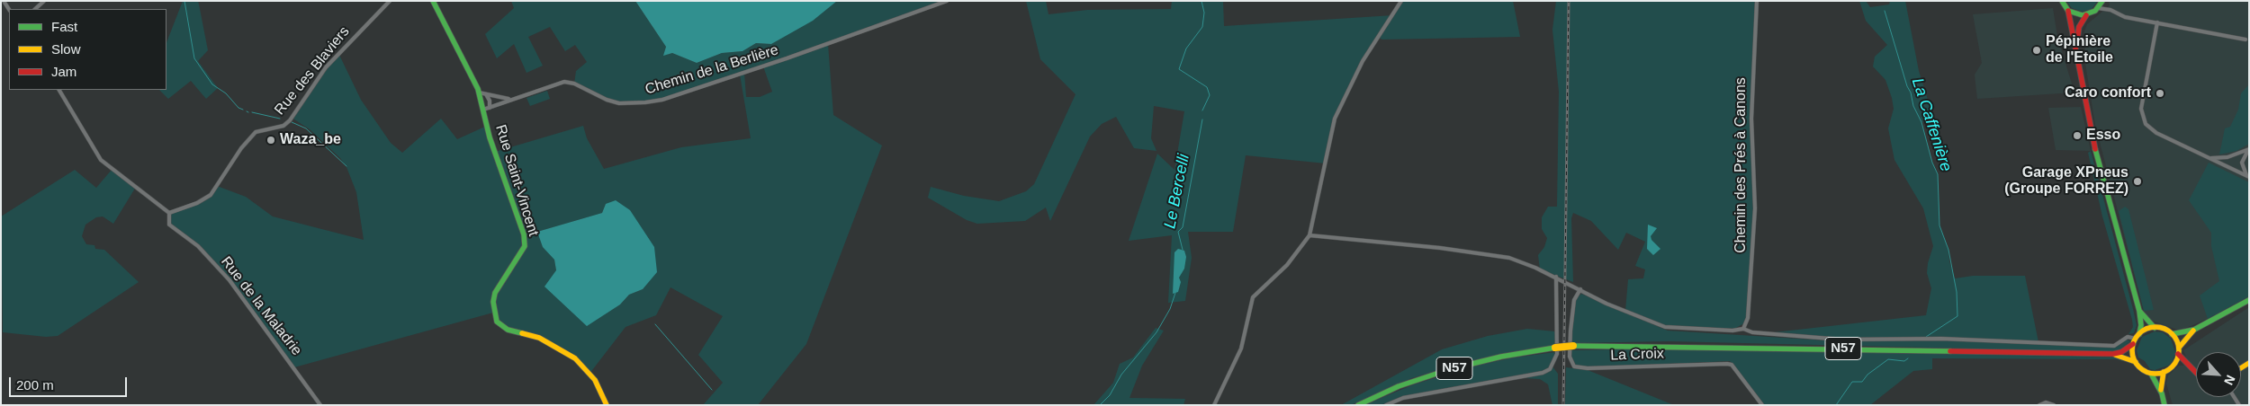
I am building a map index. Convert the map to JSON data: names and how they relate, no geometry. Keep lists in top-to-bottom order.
{
  "streets": {
    "main road": ["Rue Saint-Vincent", "N57"],
    "street": [
      "Chemin de la Berlière",
      "Rue des Blaviers",
      "Chemin des Prés à Canons",
      "Rue de la Maladrie",
      "La Croix"
    ]
  },
  "crossings": [
    ["Chemin de la Berlière", "Rue Saint-Vincent"],
    ["Rue des Blaviers", "Rue de la Maladrie"]
  ],
  "water": ["La Caffenière", "Le Bercelli"],
  "places": [
    "Pépinière de l'Etoile",
    "Caro confort",
    "Esso",
    "Waza_be",
    "Garage XPneus (Groupe FORREZ)"
  ],
  "legend": ["Fast", "Slow", "Jam"],
  "scale_bar": "200 m",
  "north": "bottom right"
}
